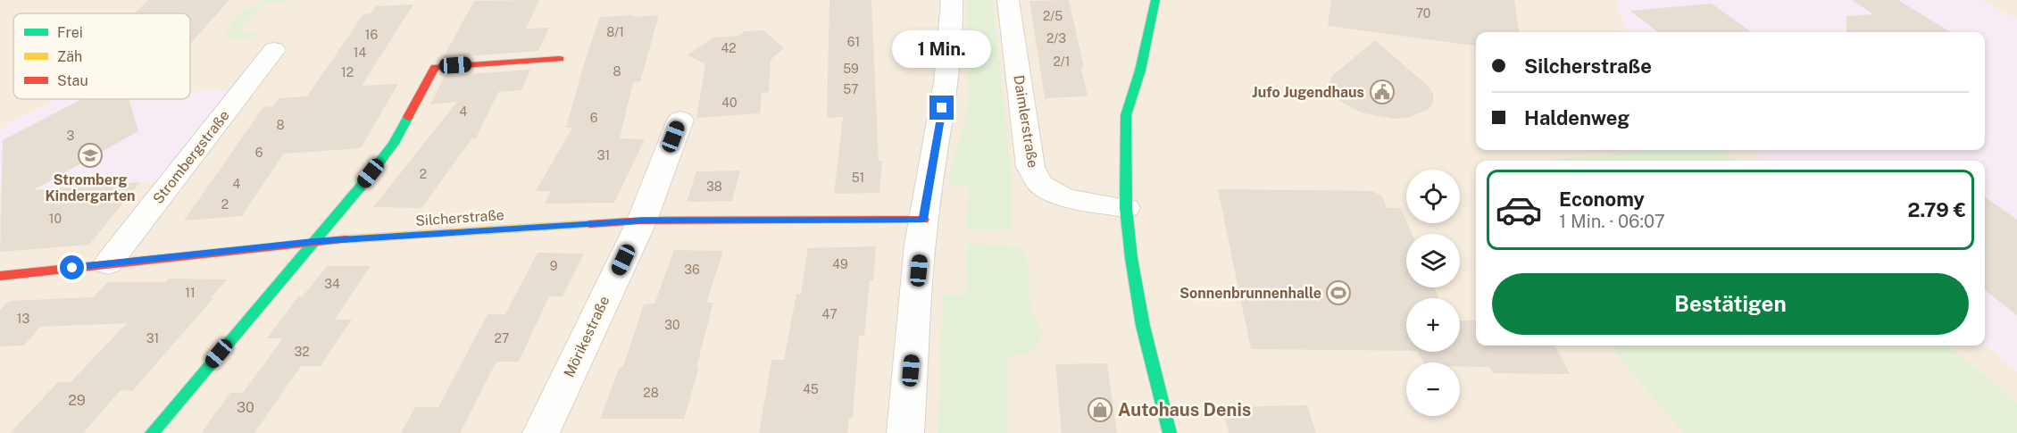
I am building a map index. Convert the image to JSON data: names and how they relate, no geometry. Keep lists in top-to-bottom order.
{
  "streets": {
    "street": [
      "Daimlerstraße",
      "Strombergstraße",
      "Silcherstraße",
      "Mörikestraße"
    ]
  },
  "crossings": [
    ["Strombergstraße", "Silcherstraße"],
    ["Silcherstraße", "Mörikestraße"]
  ],
  "places": {
    "public building": ["Jufo Jugendhaus"],
    "school or university": ["Stromberg Kindergarten"],
    "sports": ["Sonnenbrunnenhalle"],
    "shop": ["Autohaus Denis"]
  },
  "house_numbers": [
    "70",
    "2/5",
    "8/1",
    "16",
    "2/3",
    "61",
    "42",
    "14",
    "2/1",
    "59",
    "8",
    "12",
    "57",
    "40",
    "4",
    "6",
    "8",
    "3",
    "6",
    "31",
    "2",
    "51",
    "4",
    "38",
    "2",
    "10",
    "49",
    "9",
    "36",
    "34",
    "11",
    "47",
    "13",
    "30",
    "31",
    "27",
    "32",
    "45",
    "28",
    "29",
    "30"
  ],
  "legend": ["Frei", "Zäh", "Stau"],
  "page": {
    "bubble": "1 Min.",
    "banner": ["Silcherstraße", "Haldenweg"],
    "map_buttons": ["+", "−"],
    "list": [
      {
        "name": "Economy",
        "note": "1 Min. · 06:07",
        "value": "2.79 €"
      }
    ],
    "buttons": "Bestätigen"
  }
}
